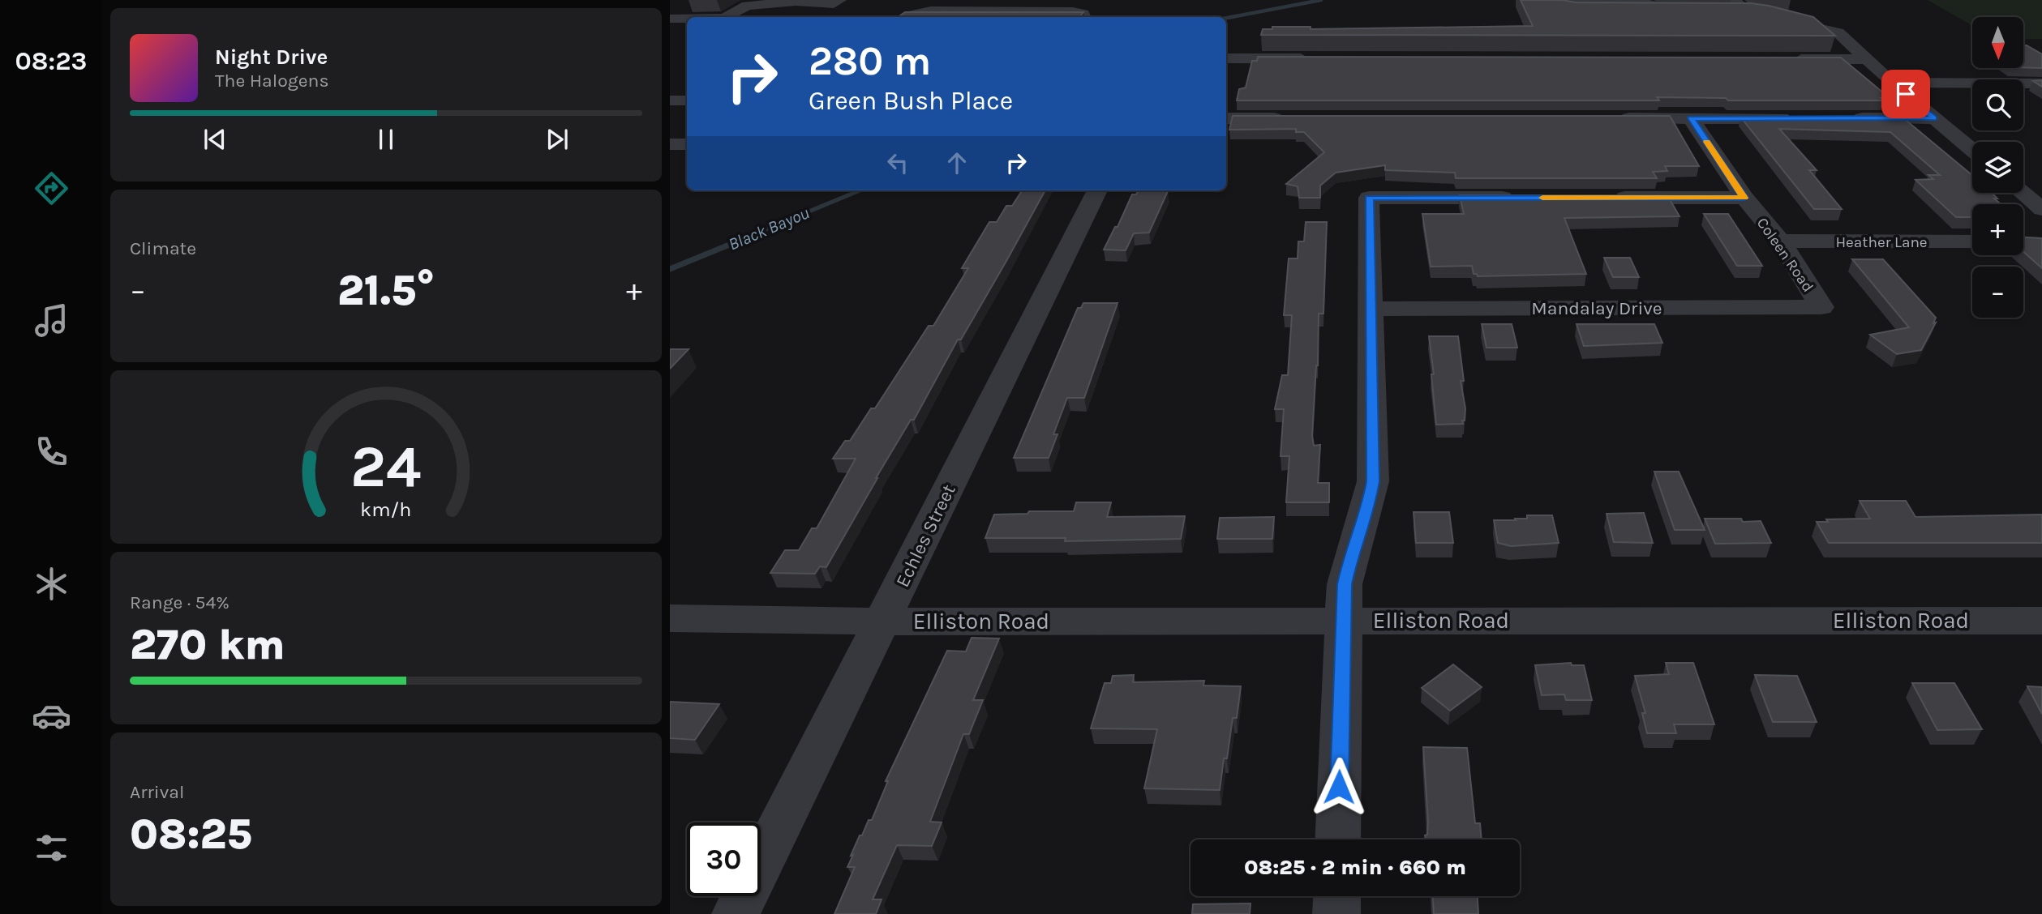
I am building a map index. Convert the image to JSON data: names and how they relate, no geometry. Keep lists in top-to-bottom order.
{
  "streets": {
    "street": [
      "Heather Lane",
      "Coleen Road",
      "Mandalay Drive",
      "Echles Street",
      "Elliston Road"
    ]
  },
  "crossings": [
    ["Heather Lane", "Coleen Road"],
    ["Coleen Road", "Mandalay Drive"],
    ["Echles Street", "Elliston Road"]
  ],
  "water": ["Black Bayou"],
  "north": "bottom",
  "page": {
    "tabs": "08:23",
    "map_buttons": ["+", "−"],
    "turn": ["280 m", "Green Bush Place"],
    "song": ["Night Drive", "The Halogens"],
    "tile": [
      "Climate",
      ["Range · 54%", "270 km"],
      ["Arrival", "08:25"]
    ],
    "heat": ["−", "21.5°", "+"],
    "limit": "30",
    "trip": "08:25 · 2 min · 660 m",
    "gauge": ["24", "km/h"]
  }
}
